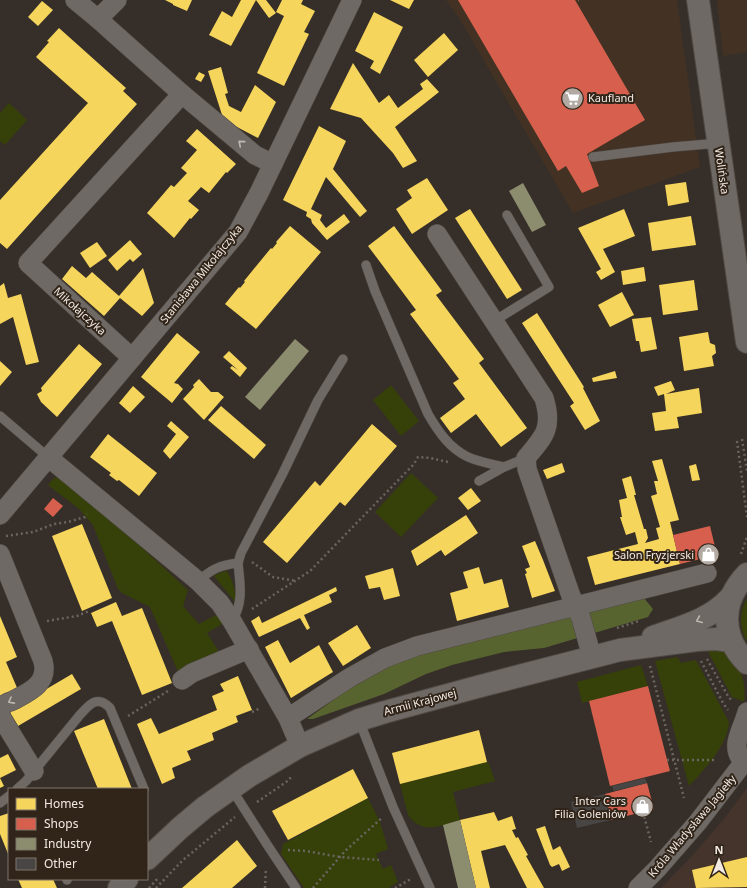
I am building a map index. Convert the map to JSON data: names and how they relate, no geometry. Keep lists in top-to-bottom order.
{
  "streets": {
    "street": [
      "Wolińska",
      "Stanisława Mikołajczyka",
      "Mikołajczyka",
      "Armii Krajowej",
      "Króla Władysława Jagiełły"
    ]
  },
  "crossings": [
    ["Stanisława Mikołajczyka", "Mikołajczyka"]
  ],
  "places": {
    "supermarket": ["Kaufland"],
    "shop": ["Salon Fryzjerski", "Inter Cars Filia Goleniów"]
  },
  "legend": [
    "Homes",
    "Shops",
    "Industry",
    "Other"
  ],
  "north": "top"
}
